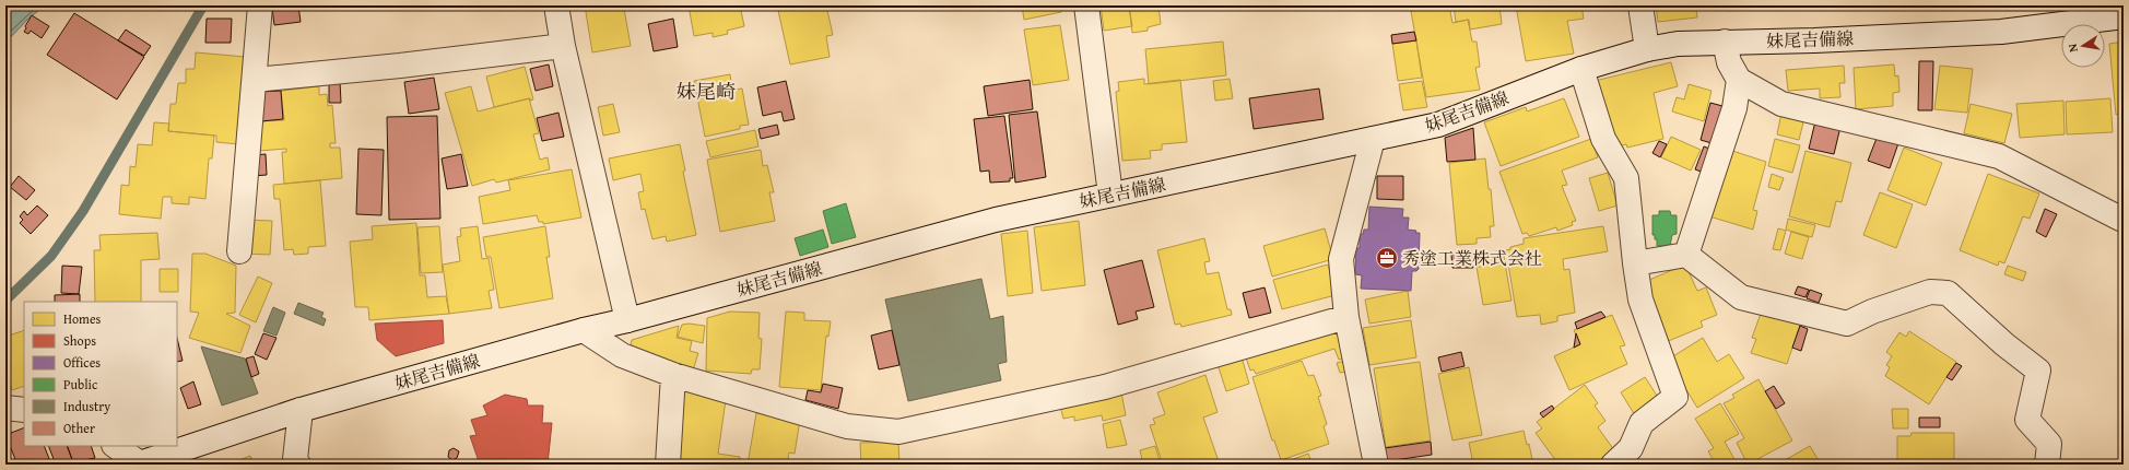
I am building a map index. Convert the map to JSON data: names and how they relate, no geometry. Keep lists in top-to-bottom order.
{
  "streets": {
    "street": ["妹尾吉備線"]
  },
  "districts": ["妹尾崎"],
  "places": {
    "office": ["秀塗工業株式会社"]
  },
  "legend": [
    "Homes",
    "Shops",
    "Offices",
    "Public",
    "Industry",
    "Other"
  ],
  "north": "left"
}
